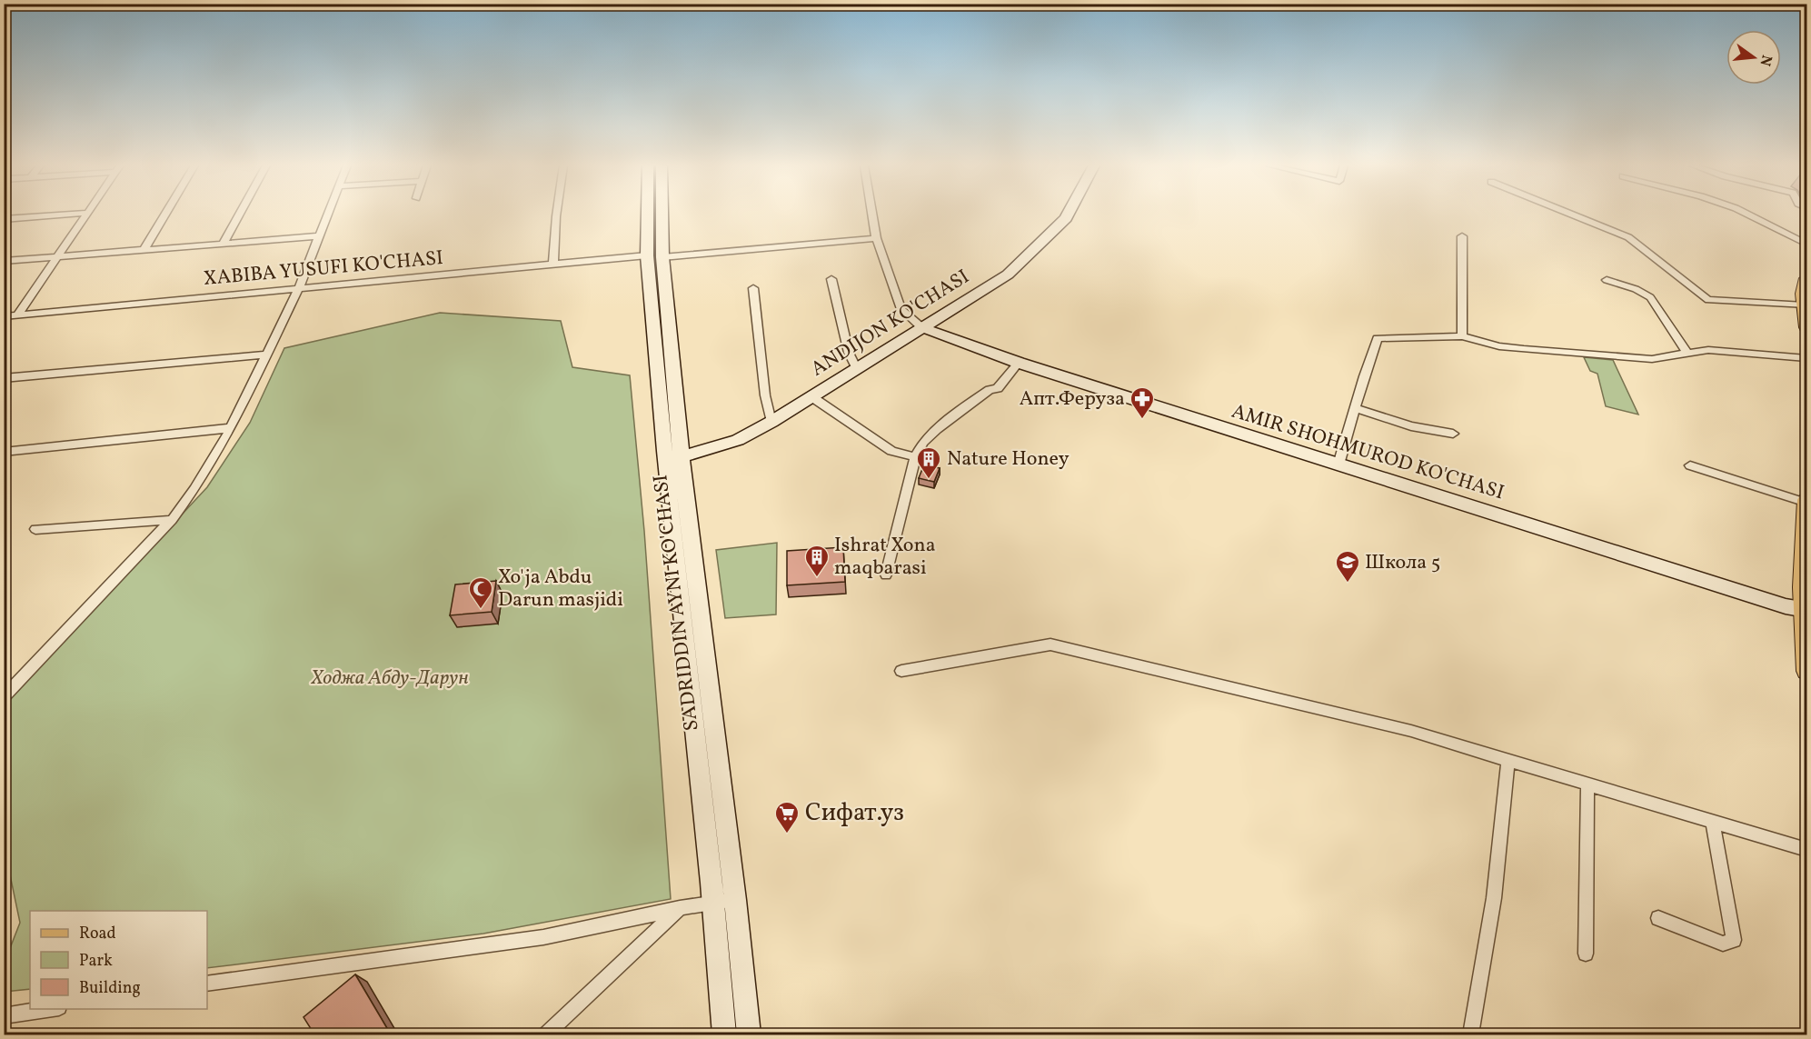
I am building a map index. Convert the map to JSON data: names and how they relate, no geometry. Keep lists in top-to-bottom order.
{
  "streets": {
    "main road": ["ANDIJON KO'CHASI", "AMIR SHOHMUROD KO'CHASI", "SADRIDDIN AYNI KO'CHASI"],
    "street": ["XABIBA YUSUFI KO'CHASI"]
  },
  "crossings": [
    ["XABIBA YUSUFI KO'CHASI", "SADRIDDIN AYNI KO'CHASI"],
    ["ANDIJON KO'CHASI", "AMIR SHOHMUROD KO'CHASI"],
    ["ANDIJON KO'CHASI", "SADRIDDIN AYNI KO'CHASI"]
  ],
  "parks": ["Ходжа Абду-Дарун"],
  "places": {
    "pharmacy": ["Апт.Феруза"],
    "building": ["Nature Honey", "Ishrat Хоnа mаqbаrasi"],
    "school or university": ["Школа 5"],
    "mosque": ["Xo'ja Abdu Darun masjidi"],
    "supermarket": ["Сифат.уз"]
  },
  "legend": ["Road", "Park", "Building"],
  "north": "right"
}
